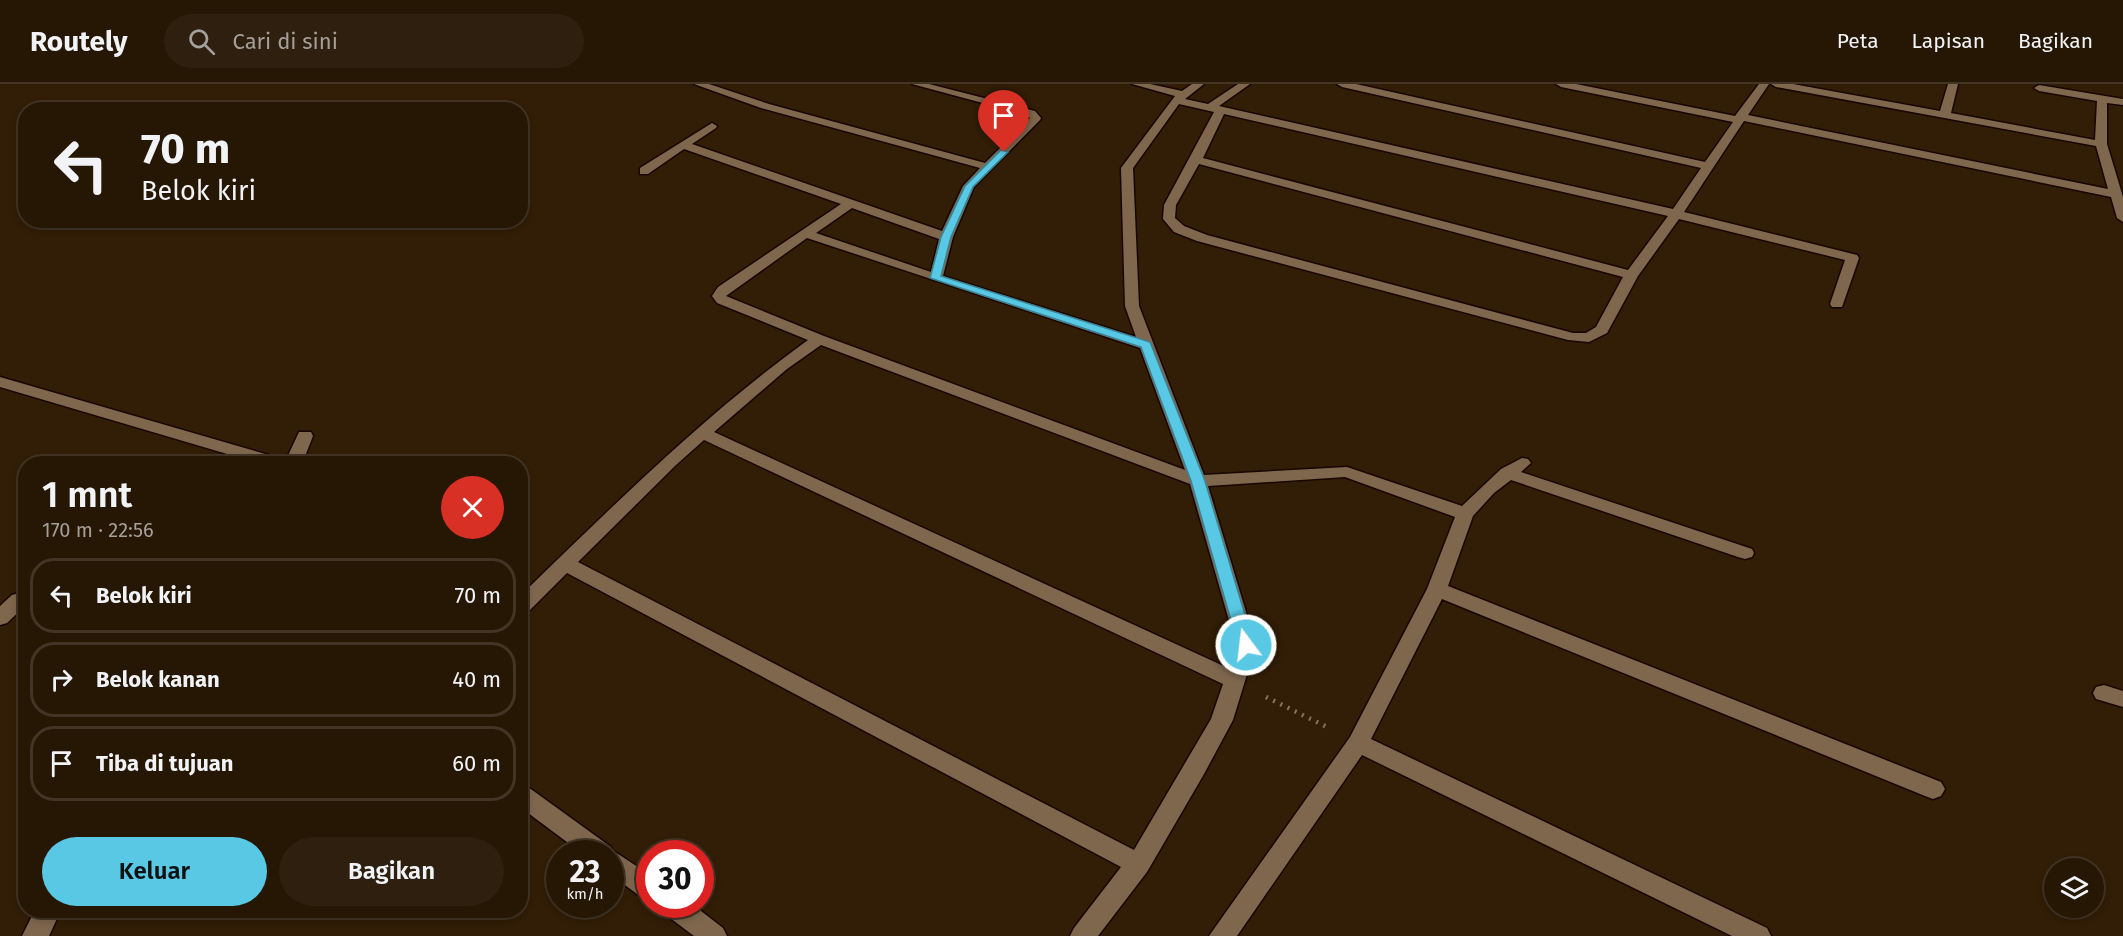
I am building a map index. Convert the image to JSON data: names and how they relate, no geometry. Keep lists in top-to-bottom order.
{
  "page": {
    "header": "Routely",
    "search": "Cari di sini",
    "nav": ["Peta", "Lapisan", "Bagikan"],
    "turn": ["70 m", "Belok kiri"],
    "heading": ["1 mnt", "170 m · 22:56"],
    "list": [
      {
        "name": "Belok kiri",
        "value": "70 m"
      },
      {
        "name": "Belok kanan",
        "value": "40 m"
      },
      {
        "name": "Tiba di tujuan",
        "value": "60 m"
      }
    ],
    "buttons": ["Keluar", "Bagikan"],
    "speed": "23 km/h",
    "limit": "30"
  }
}
